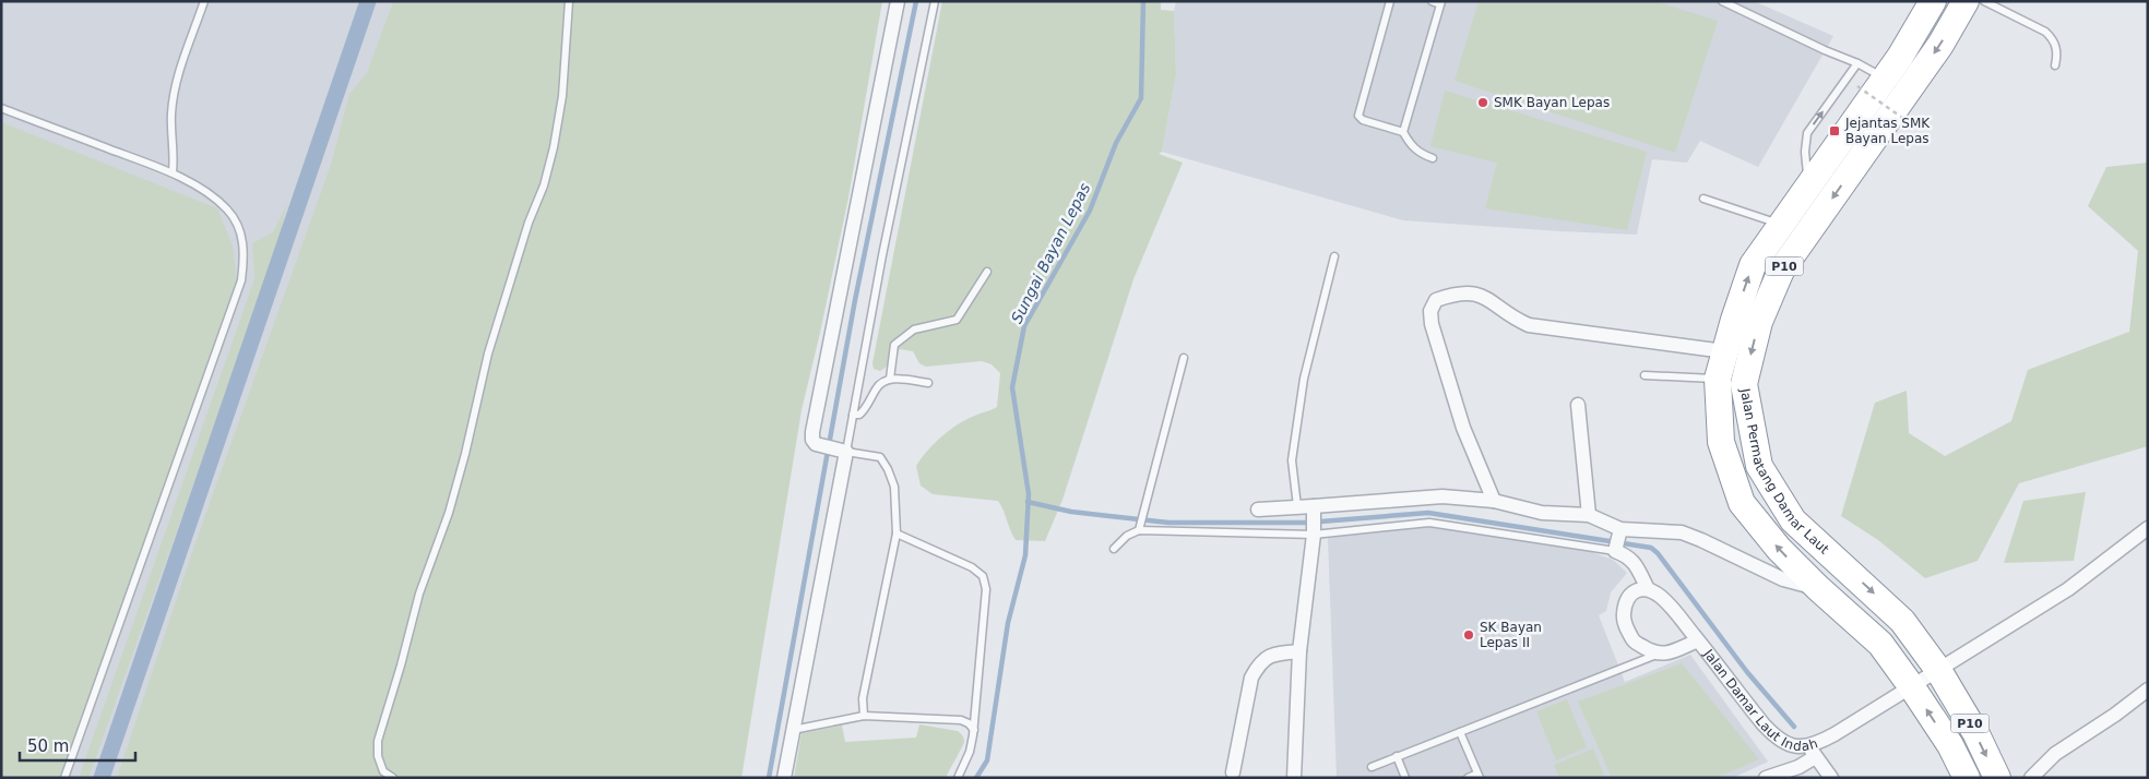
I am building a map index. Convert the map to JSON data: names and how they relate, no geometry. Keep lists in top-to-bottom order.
{
  "streets": {
    "highway": ["P10", "Jalan Permatang Damar Laut"],
    "street": ["Jalan Damar Laut Indah"]
  },
  "crossings": [
    ["P10", "Jalan Damar Laut Indah"],
    ["Jalan Permatang Damar Laut", "Jalan Damar Laut Indah"]
  ],
  "one_way": ["Jalan Permatang Damar Laut"],
  "water": ["Sungai Bayan Lepas"],
  "places": {
    "other": ["SMK Bayan Lepas", "SK Bayan Lepas II"],
    "transit": ["Jejantas SMK Bayan Lepas"]
  },
  "scale_bar": "50 m"
}
